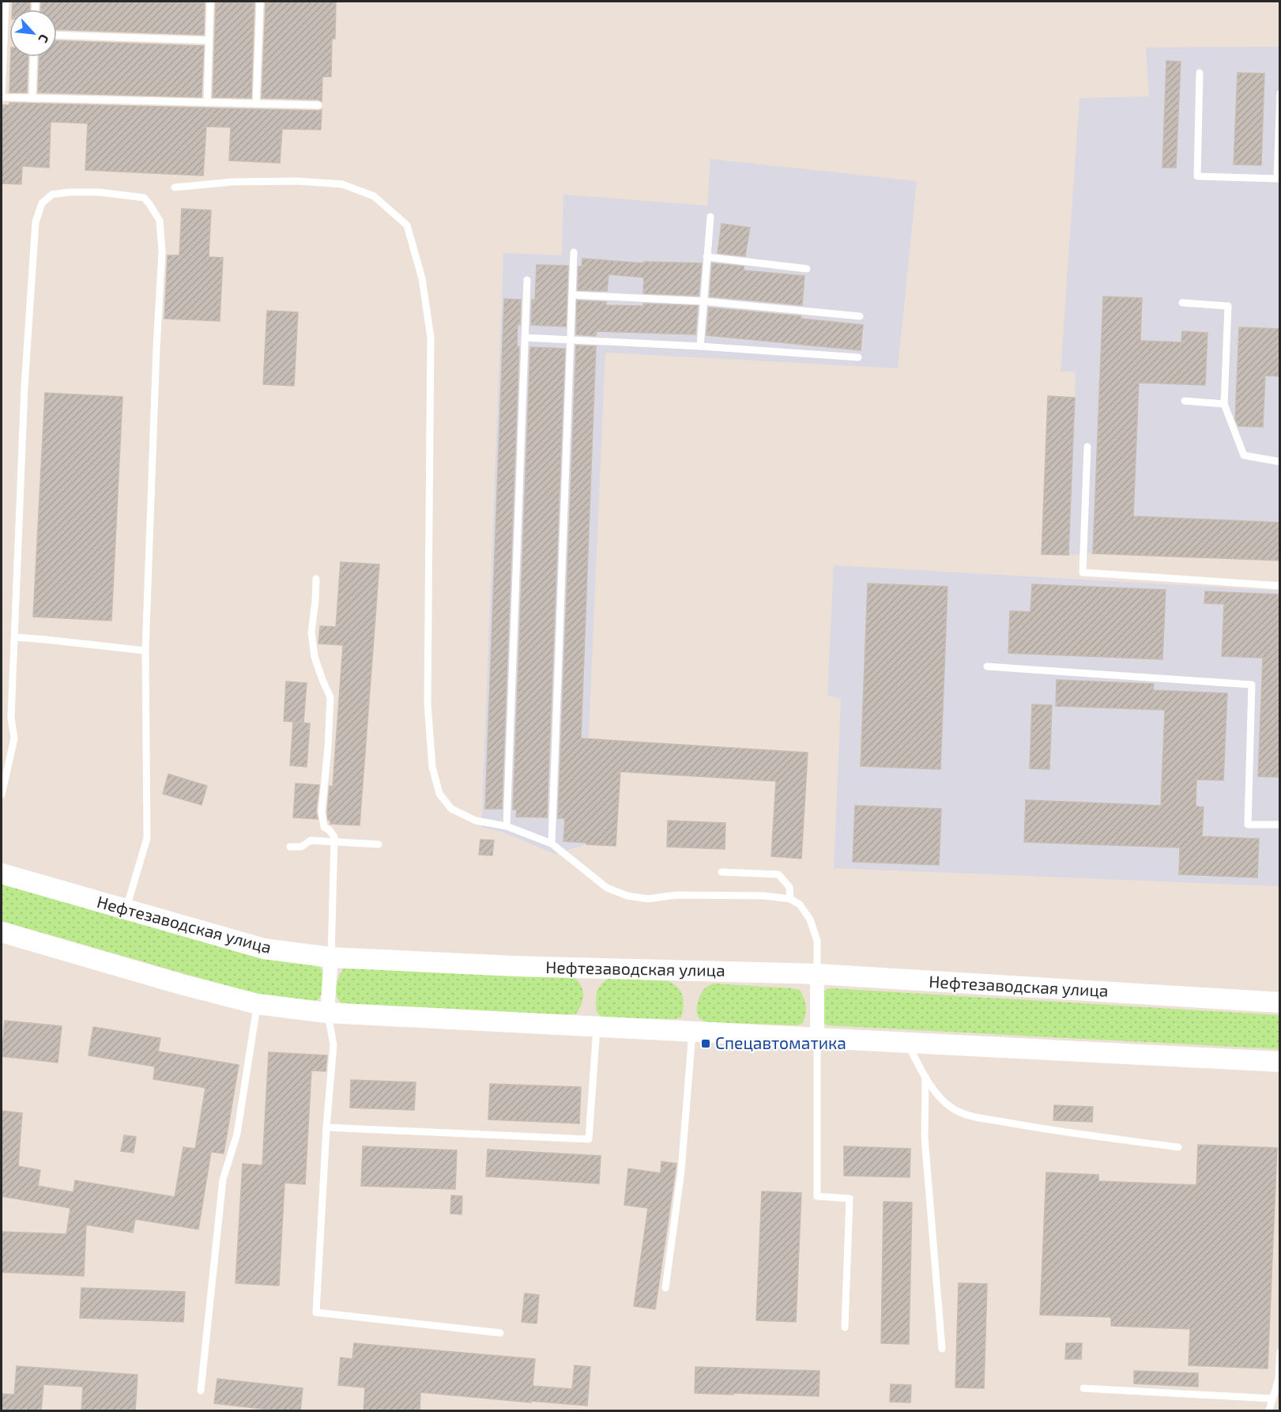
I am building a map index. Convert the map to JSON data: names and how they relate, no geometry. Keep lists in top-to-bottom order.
{
  "streets": {
    "main road": ["Нефтезаводская улица"]
  },
  "places": {
    "transit": ["Спецавтоматика"]
  },
  "north": "bottom right"
}
